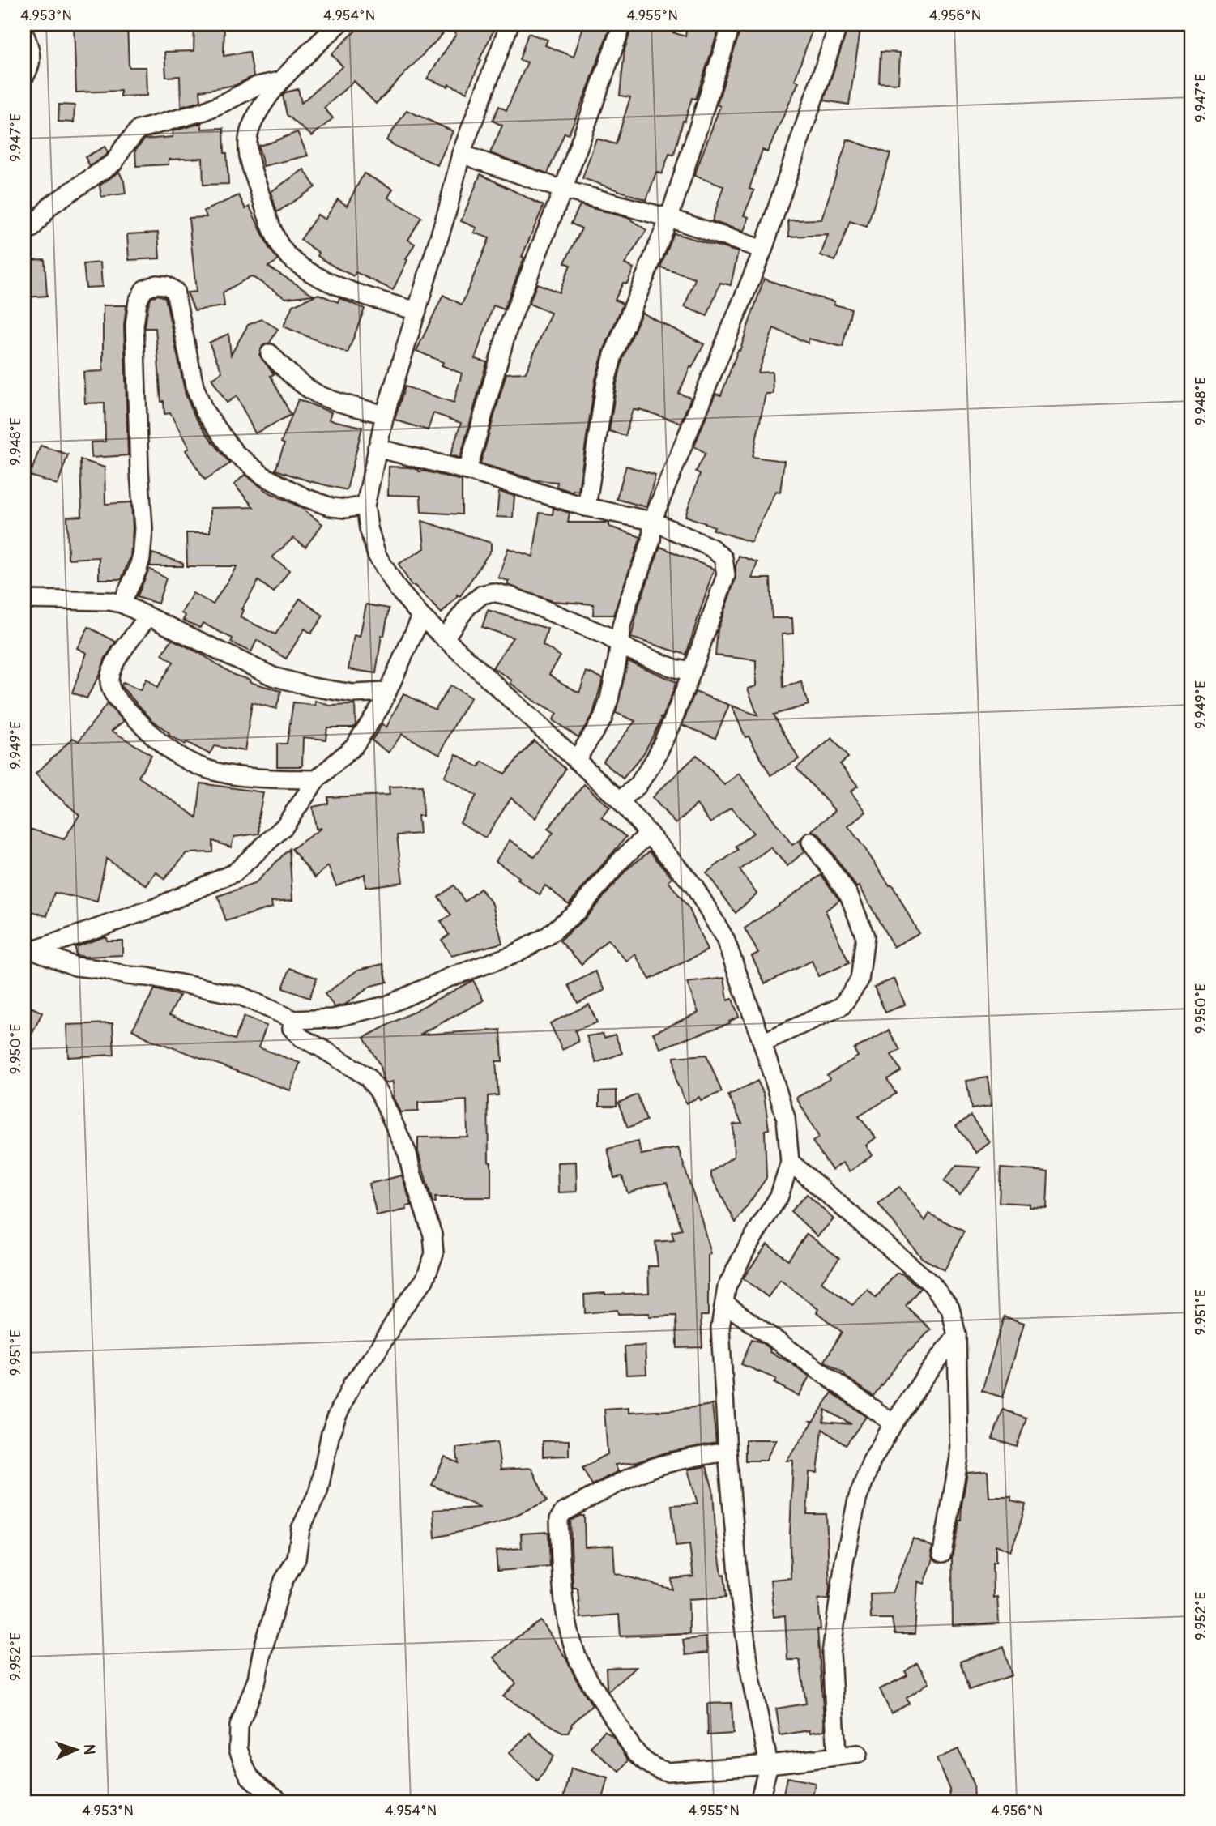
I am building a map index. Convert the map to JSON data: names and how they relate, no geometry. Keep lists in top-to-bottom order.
{
  "north": "right",
  "coordinates": [
    "4.953°N",
    "4.954°N",
    "4.955°N",
    "4.956°N",
    "9.947°E",
    "9.948°E",
    "9.949°E",
    "9.950°E",
    "9.951°E",
    "9.952°E"
  ]
}
